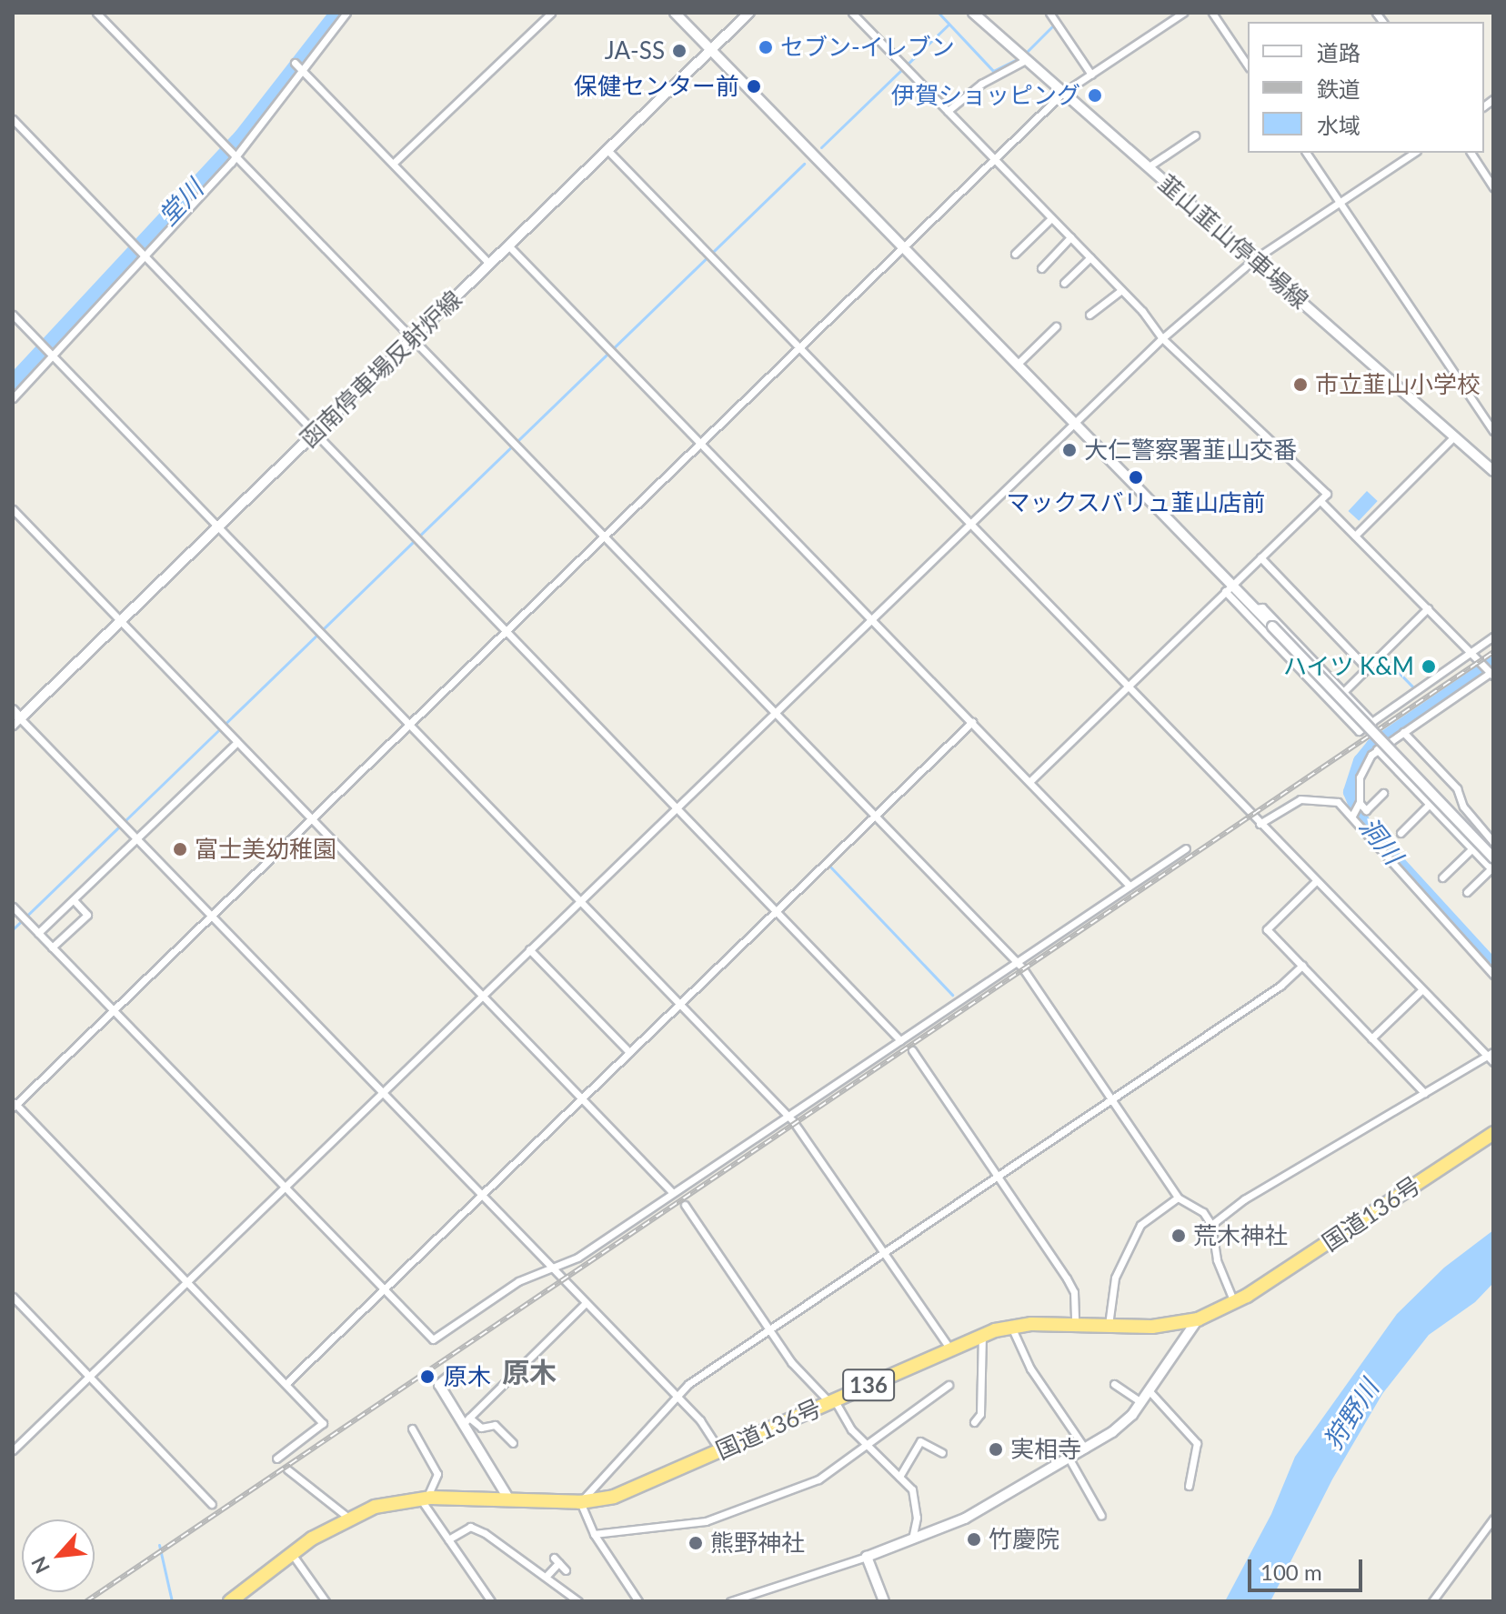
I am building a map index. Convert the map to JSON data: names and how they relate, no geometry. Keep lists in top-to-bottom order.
{
  "streets": {
    "highway": ["国道136号", "136"],
    "main road": ["韮山韮山停車場線", "函南停車場反射炉線"]
  },
  "districts": ["原木"],
  "water": ["堂川", "洞川", "狩野川"],
  "places": [
    "セブン-イレブン",
    "JA-SS",
    "保健センター前",
    "伊賀ショッピング",
    "市立韮山小学校",
    "大仁警察署韮山交番",
    "マックスバリュ韮山店前",
    "ハイツ K&M",
    "富士美幼稚園",
    "荒木神社",
    "原木",
    "実相寺",
    "竹慶院",
    "熊野神社"
  ],
  "legend": ["道路", "鉄道", "水域"],
  "scale_bar": "100 m",
  "north": "bottom left"
}
